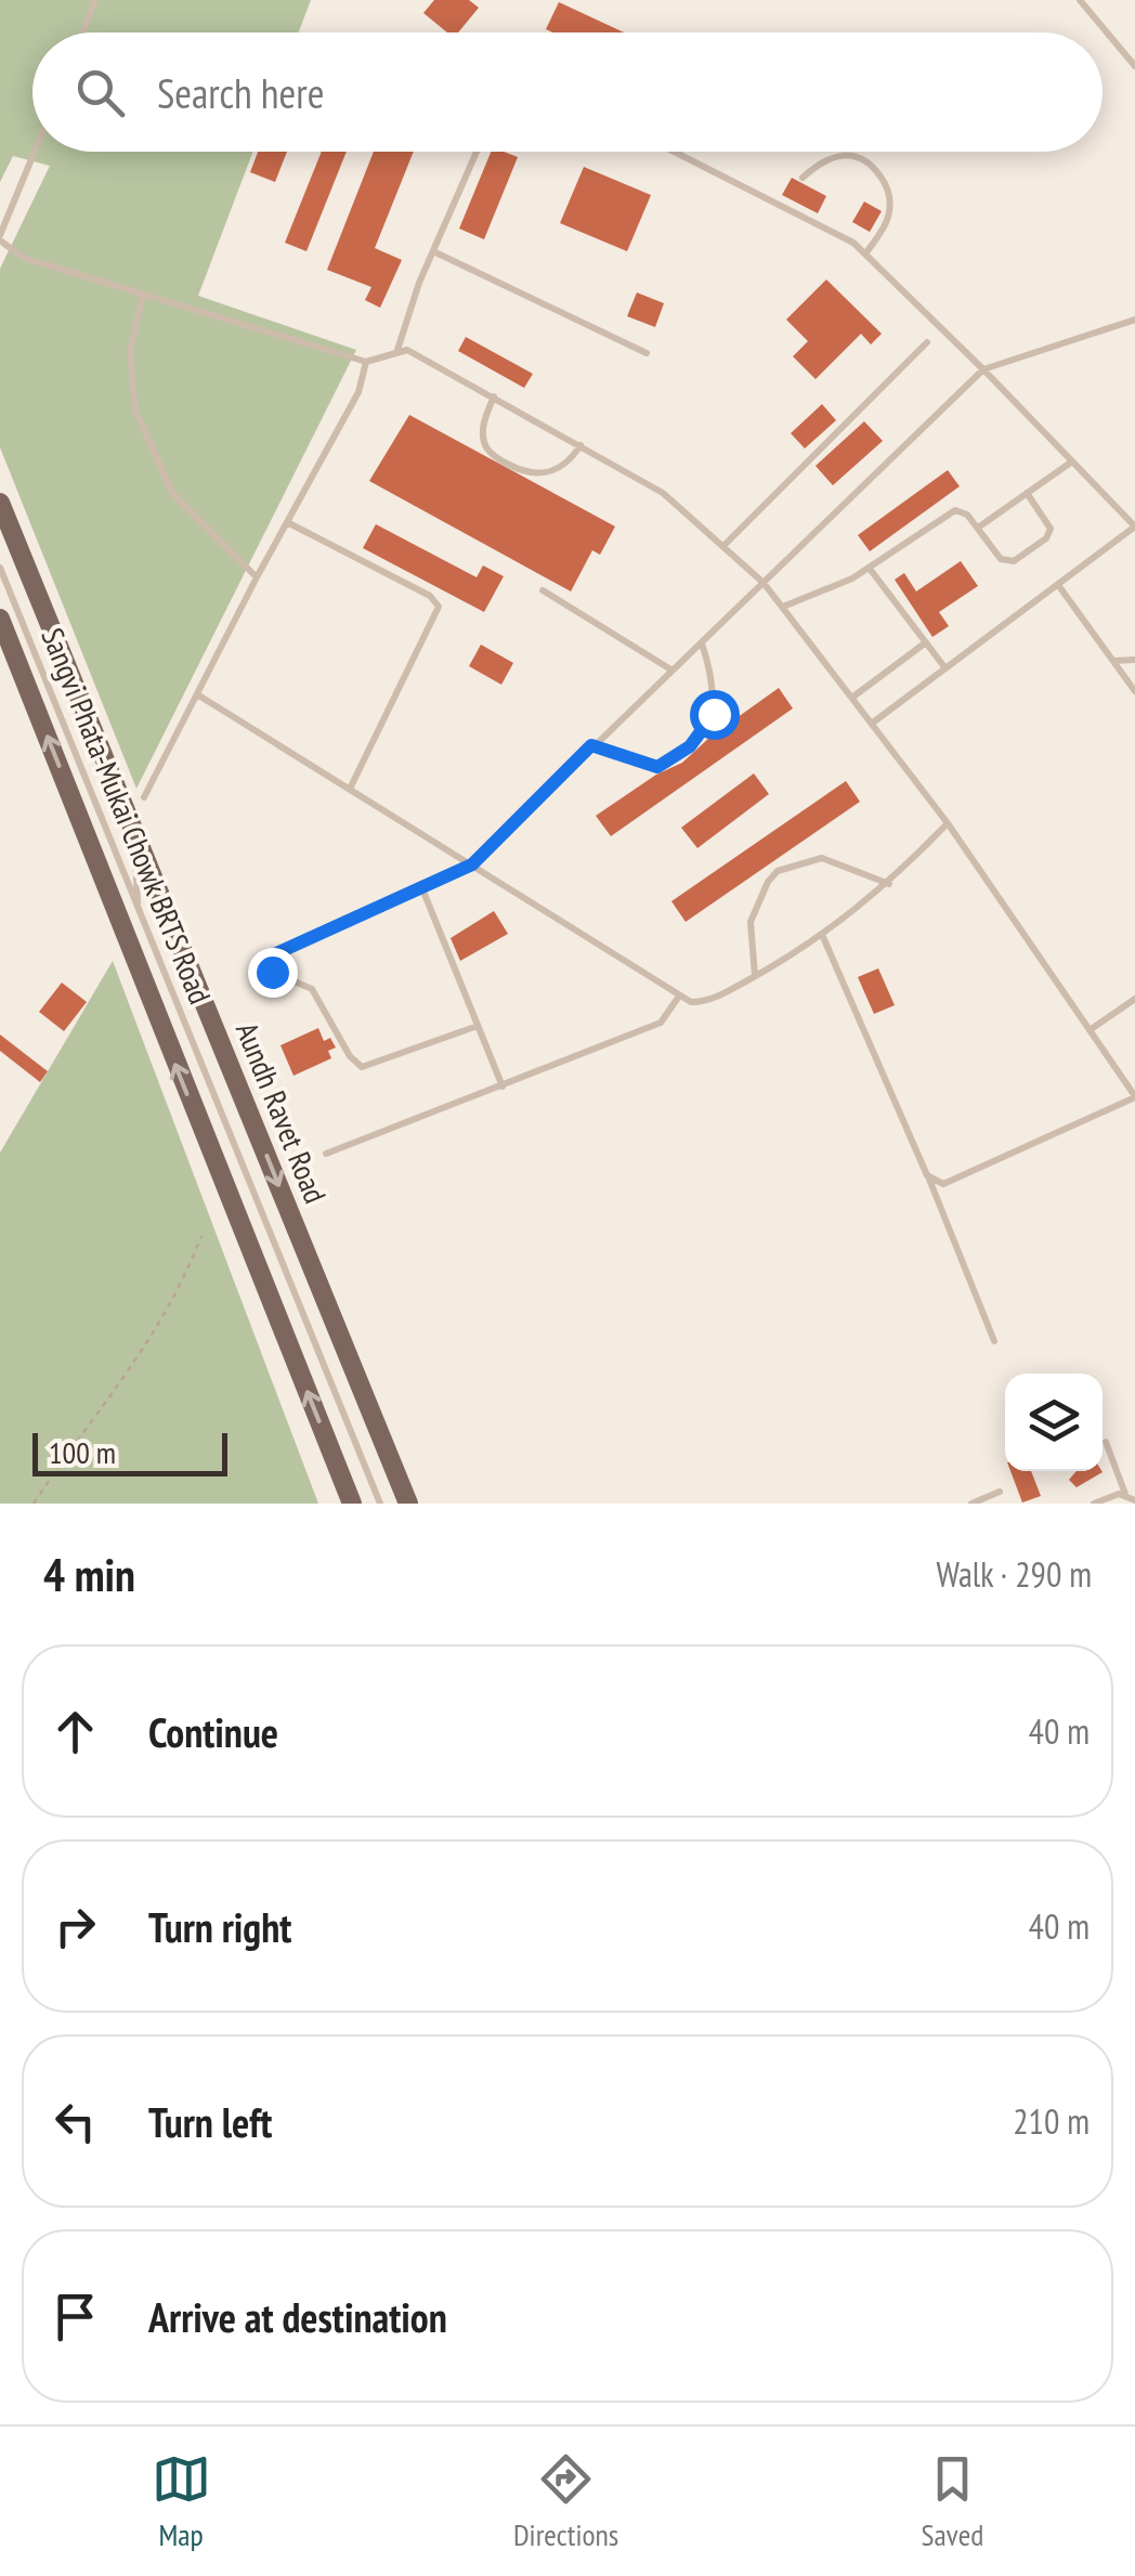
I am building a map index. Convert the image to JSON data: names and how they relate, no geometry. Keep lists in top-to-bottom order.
{
  "streets": {
    "main road": ["Aundh Ravet Road"],
    "lane": ["Sangvi Phata-Mukai Chowk BRTS Road"]
  },
  "scale_bar": "100 m",
  "page": {
    "search": "Search here",
    "scale": "100 m",
    "heading": ["4 min", "Walk · 290 m"],
    "list": [
      ["Continue", "40 m"],
      ["Turn right", "40 m"],
      ["Turn left", "210 m"],
      "Arrive at destination"
    ],
    "nav": ["Map", "Directions", "Saved"]
  }
}
